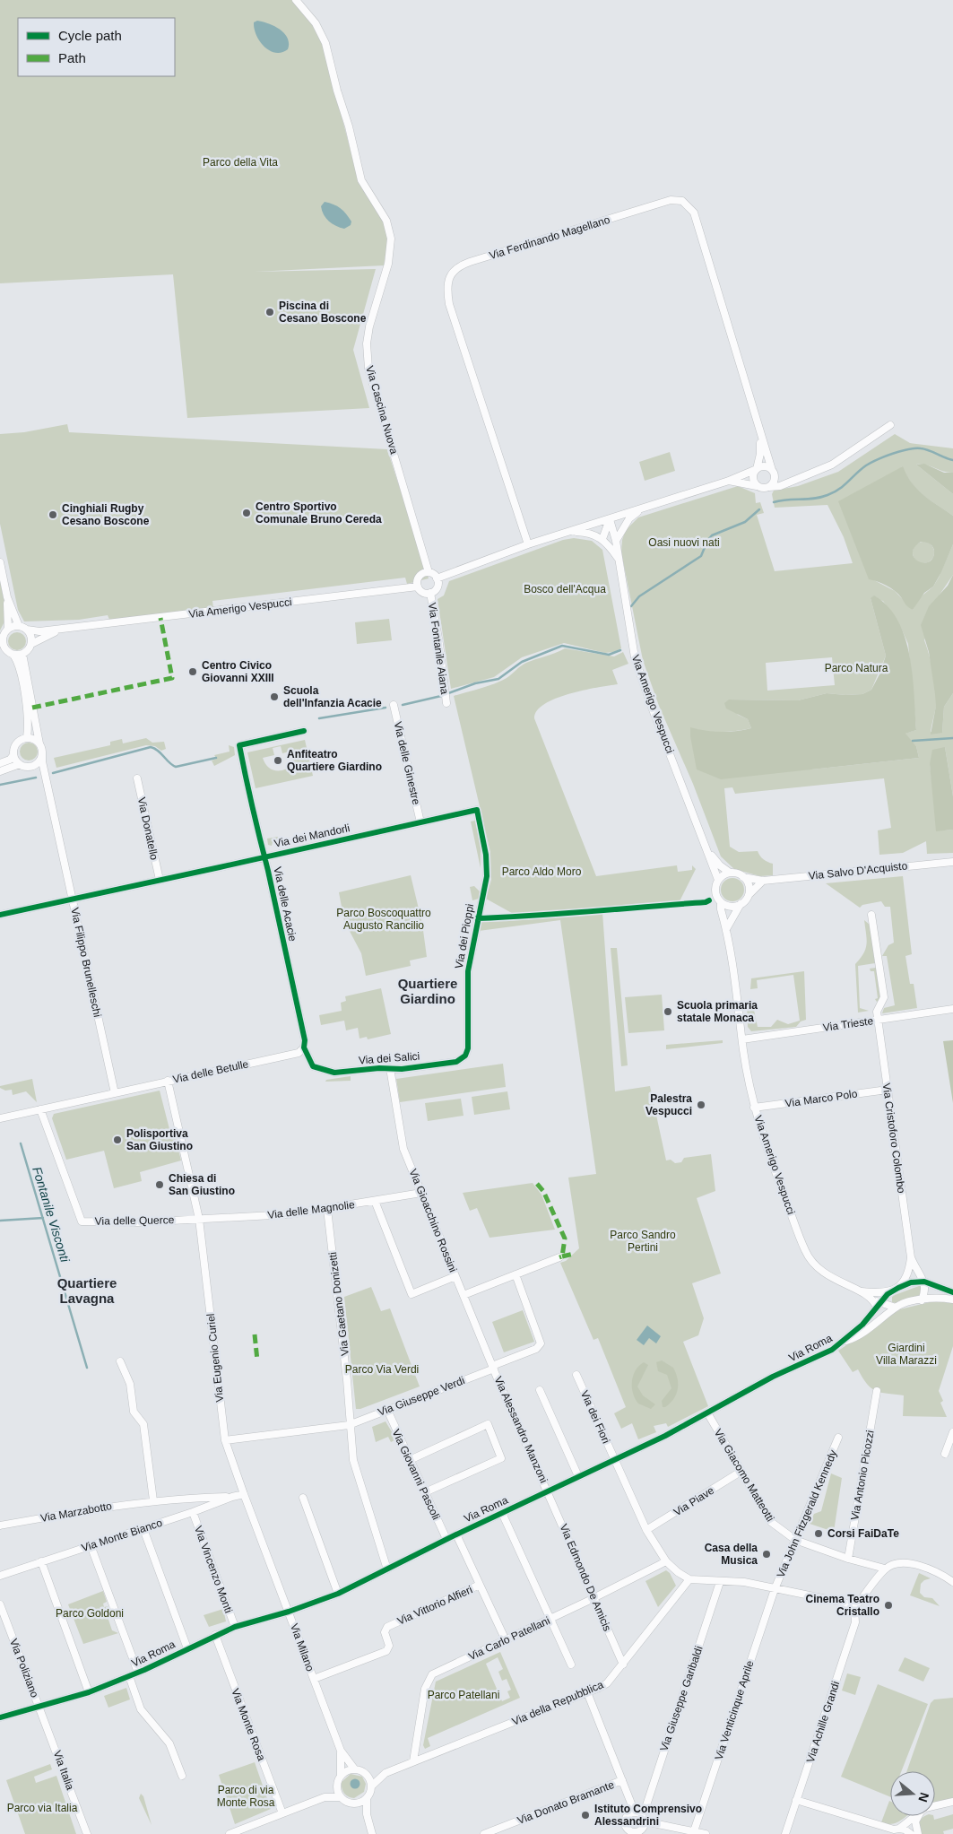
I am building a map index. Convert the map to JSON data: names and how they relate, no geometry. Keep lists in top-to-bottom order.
{
  "streets": {
    "street": [
      "Via Ferdinando Magellano",
      "Via Cascina Nuova",
      "Via Amerigo Vespucci",
      "Via Fontanile Aiana",
      "Via delle Ginestre",
      "Via Donatello",
      "Via dei Mandorli",
      "Via Salvo D'Acquisto",
      "Via delle Acacie",
      "Via dei Pioppi",
      "Via Filippo Brunelleschi",
      "Via Trieste",
      "Via dei Salici",
      "Via delle Betulle",
      "Via Marco Polo",
      "Via Cristoforo Colombo",
      "Via delle Magnolie",
      "Via delle Querce",
      "Via Gioacchino Rossini",
      "Via Gaetano Donizetti",
      "Via Roma",
      "Via Eugenio Curiel",
      "Via Giuseppe Verdi",
      "Via dei Fiori",
      "Via Alessandro Manzoni",
      "Via Giovanni Pascoli",
      "Via Giacomo Matteotti",
      "Via Antonio Picozzi",
      "Via Piave",
      "Via Marzabotto",
      "Via John Fitzgerald Kennedy",
      "Via Monte Bianco",
      "Via Vincenzo Monti",
      "Via Edmondo De Amicis",
      "Via Vittorio Alfieri",
      "Via Carlo Patellani",
      "Via Milano",
      "Via Poliziano",
      "Via Giuseppe Garibaldi",
      "Via della Repubblica",
      "Via Venticinque Aprile",
      "Via Achille Grandi",
      "Via Monte Rosa",
      "Via Italia",
      "Via Donato Bramante"
    ]
  },
  "crossings": [
    ["Via Cascina Nuova", "Via Amerigo Vespucci"],
    ["Via Cascina Nuova", "Via Fontanile Aiana"],
    ["Via Amerigo Vespucci", "Via Fontanile Aiana"],
    ["Via Amerigo Vespucci", "Via Salvo D'Acquisto"],
    ["Via Amerigo Vespucci", "Via Trieste"],
    ["Via Amerigo Vespucci", "Via Marco Polo"],
    ["Via Amerigo Vespucci", "Via Roma"],
    ["Via delle Ginestre", "Via dei Mandorli"],
    ["Via Donatello", "Via dei Mandorli"],
    ["Via dei Mandorli", "Via delle Acacie"],
    ["Via dei Mandorli", "Via dei Pioppi"],
    ["Via dei Mandorli", "Via Filippo Brunelleschi"],
    ["Via delle Acacie", "Via dei Salici"],
    ["Via delle Acacie", "Via delle Betulle"],
    ["Via dei Pioppi", "Via dei Salici"],
    ["Via Filippo Brunelleschi", "Via delle Betulle"],
    ["Via Trieste", "Via Cristoforo Colombo"],
    ["Via dei Salici", "Via Gioacchino Rossini"],
    ["Via delle Betulle", "Via delle Querce"],
    ["Via delle Betulle", "Via Eugenio Curiel"],
    ["Via Marco Polo", "Via Cristoforo Colombo"],
    ["Via delle Magnolie", "Via delle Querce"],
    ["Via delle Magnolie", "Via Gioacchino Rossini"],
    ["Via delle Magnolie", "Via Gaetano Donizetti"],
    ["Via delle Magnolie", "Via Eugenio Curiel"],
    ["Via delle Querce", "Via Eugenio Curiel"],
    ["Via Gioacchino Rossini", "Via Giuseppe Verdi"],
    ["Via Gioacchino Rossini", "Via Alessandro Manzoni"],
    ["Via Gaetano Donizetti", "Via Roma"],
    ["Via Gaetano Donizetti", "Via Giuseppe Verdi"],
    ["Via Roma", "Via dei Fiori"],
    ["Via Roma", "Via Alessandro Manzoni"],
    ["Via Roma", "Via Giovanni Pascoli"],
    ["Via Roma", "Via Giacomo Matteotti"],
    ["Via Roma", "Via Vincenzo Monti"],
    ["Via Roma", "Via Edmondo De Amicis"],
    ["Via Roma", "Via Milano"],
    ["Via Roma", "Via Poliziano"],
    ["Via Roma", "Via Monte Rosa"],
    ["Via Roma", "Via Italia"],
    ["Via Eugenio Curiel", "Via Giuseppe Verdi"],
    ["Via Eugenio Curiel", "Via Monte Bianco"],
    ["Via Eugenio Curiel", "Via Milano"],
    ["Via Giuseppe Verdi", "Via Alessandro Manzoni"],
    ["Via Giuseppe Verdi", "Via Giovanni Pascoli"],
    ["Via dei Fiori", "Via Piave"],
    ["Via dei Fiori", "Via Carlo Patellani"],
    ["Via dei Fiori", "Via della Repubblica"],
    ["Via Alessandro Manzoni", "Via Edmondo De Amicis"],
    ["Via Giacomo Matteotti", "Via Antonio Picozzi"],
    ["Via Giacomo Matteotti", "Via Piave"],
    ["Via Giacomo Matteotti", "Via John Fitzgerald Kennedy"],
    ["Via Marzabotto", "Via Monte Bianco"],
    ["Via John Fitzgerald Kennedy", "Via Venticinque Aprile"],
    ["Via Monte Bianco", "Via Vincenzo Monti"],
    ["Via Monte Bianco", "Via Milano"],
    ["Via Edmondo De Amicis", "Via Carlo Patellani"],
    ["Via Edmondo De Amicis", "Via della Repubblica"],
    ["Via Vittorio Alfieri", "Via Milano"],
    ["Via Carlo Patellani", "Via della Repubblica"],
    ["Via Milano", "Via della Repubblica"],
    ["Via Poliziano", "Via Italia"]
  ],
  "districts": ["Quartiere Giardino", "Quartiere Lavagna"],
  "water": ["Fontanile Visconti"],
  "parks": [
    "Parco della Vita",
    "Oasi nuovi nati",
    "Bosco dell'Acqua",
    "Parco Natura",
    "Parco Aldo Moro",
    "Parco Boscoquattro Augusto Rancilio",
    "Parco Sandro Pertini",
    "Giardini Villa Marazzi",
    "Parco Via Verdi",
    "Parco Goldoni",
    "Parco Patellani",
    "Parco di via Monte Rosa",
    "Parco via Italia"
  ],
  "places": [
    "Piscina di Cesano Boscone",
    "Centro Sportivo Comunale Bruno Cereda",
    "Cinghiali Rugby Cesano Boscone",
    "Centro Civico Giovanni XXIII",
    "Scuola dell'Infanzia Acacie",
    "Anfiteatro Quartiere Giardino",
    "Scuola primaria statale Monaca",
    "Palestra Vespucci",
    "Polisportiva San Giustino",
    "Chiesa di San Giustino",
    "Corsi FaiDaTe",
    "Casa della Musica",
    "Cinema Teatro Cristallo",
    "Istituto Comprensivo Alessandrini"
  ],
  "legend": ["Cycle path", "Path"],
  "north": "right"
}
